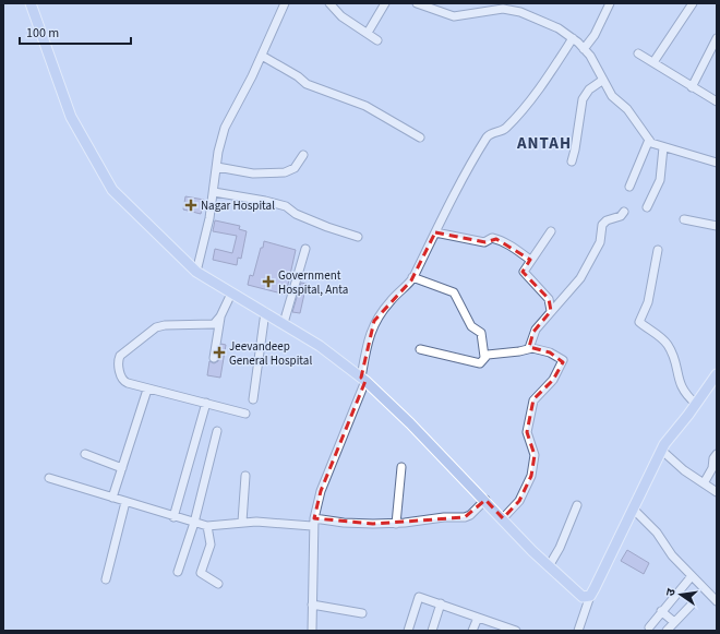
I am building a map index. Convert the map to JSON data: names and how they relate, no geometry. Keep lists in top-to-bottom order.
{
  "districts": ["ANTAH"],
  "places": {
    "health": ["Nagar Hospital", "Government Hospital, Anta", "Jeevandeep General Hospital"]
  },
  "scale_bar": "100 m",
  "north": "left"
}
